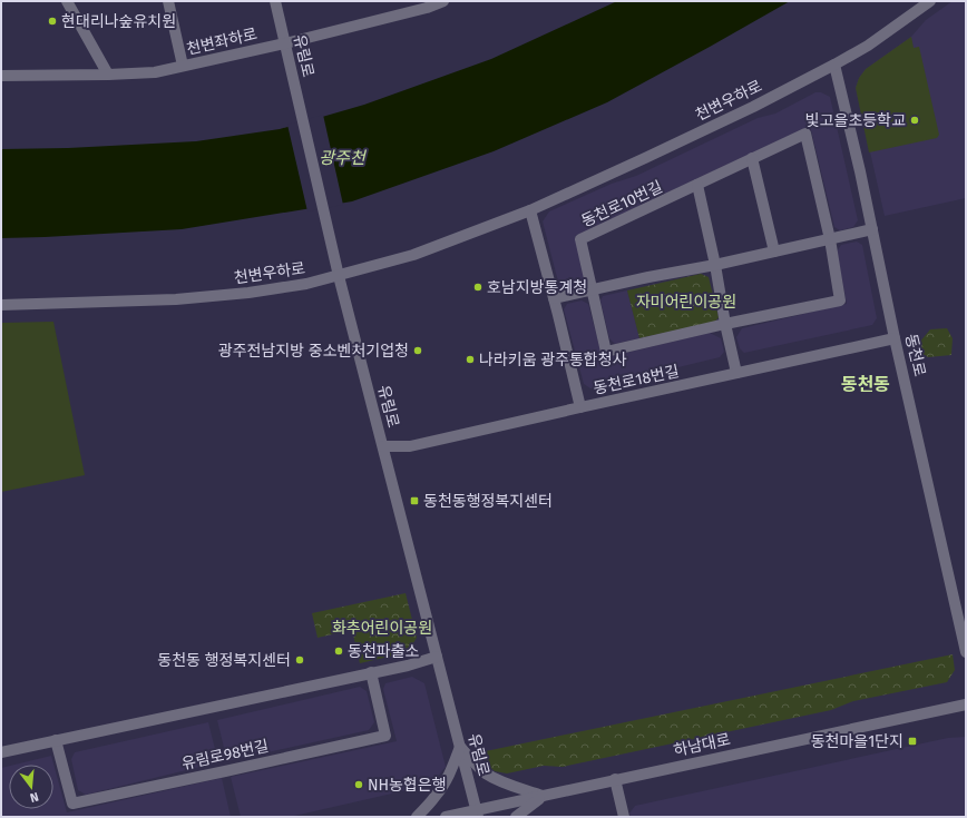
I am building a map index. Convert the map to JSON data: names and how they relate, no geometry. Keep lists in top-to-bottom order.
{
  "streets": {
    "street": [
      "천변좌하로",
      "유림로",
      "천변우하로",
      "동천로10번길",
      "동천로",
      "동천로18번길",
      "하남대로",
      "유림로98번길"
    ]
  },
  "crossings": [
    ["천변좌하로", "유림로"],
    ["유림로", "천변우하로"],
    ["유림로", "동천로18번길"],
    ["유림로", "하남대로"],
    ["천변우하로", "동천로"],
    ["동천로", "동천로18번길"]
  ],
  "districts": ["동천동"],
  "water": ["광주천"],
  "parks": ["자미어린이공원", "화추어린이공원"],
  "places": {
    "other": [
      "현대리나숲유치원",
      "빛고을초등학교",
      "호남지방통계청",
      "광주전남지방 중소벤처기업청",
      "나라키움 광주통합청사",
      "동천파출소",
      "동천동 행정복지센터",
      "NH농협은행"
    ],
    "transit": ["동천동행정복지센터", "동천마을1단지"]
  },
  "north": "bottom"
}
